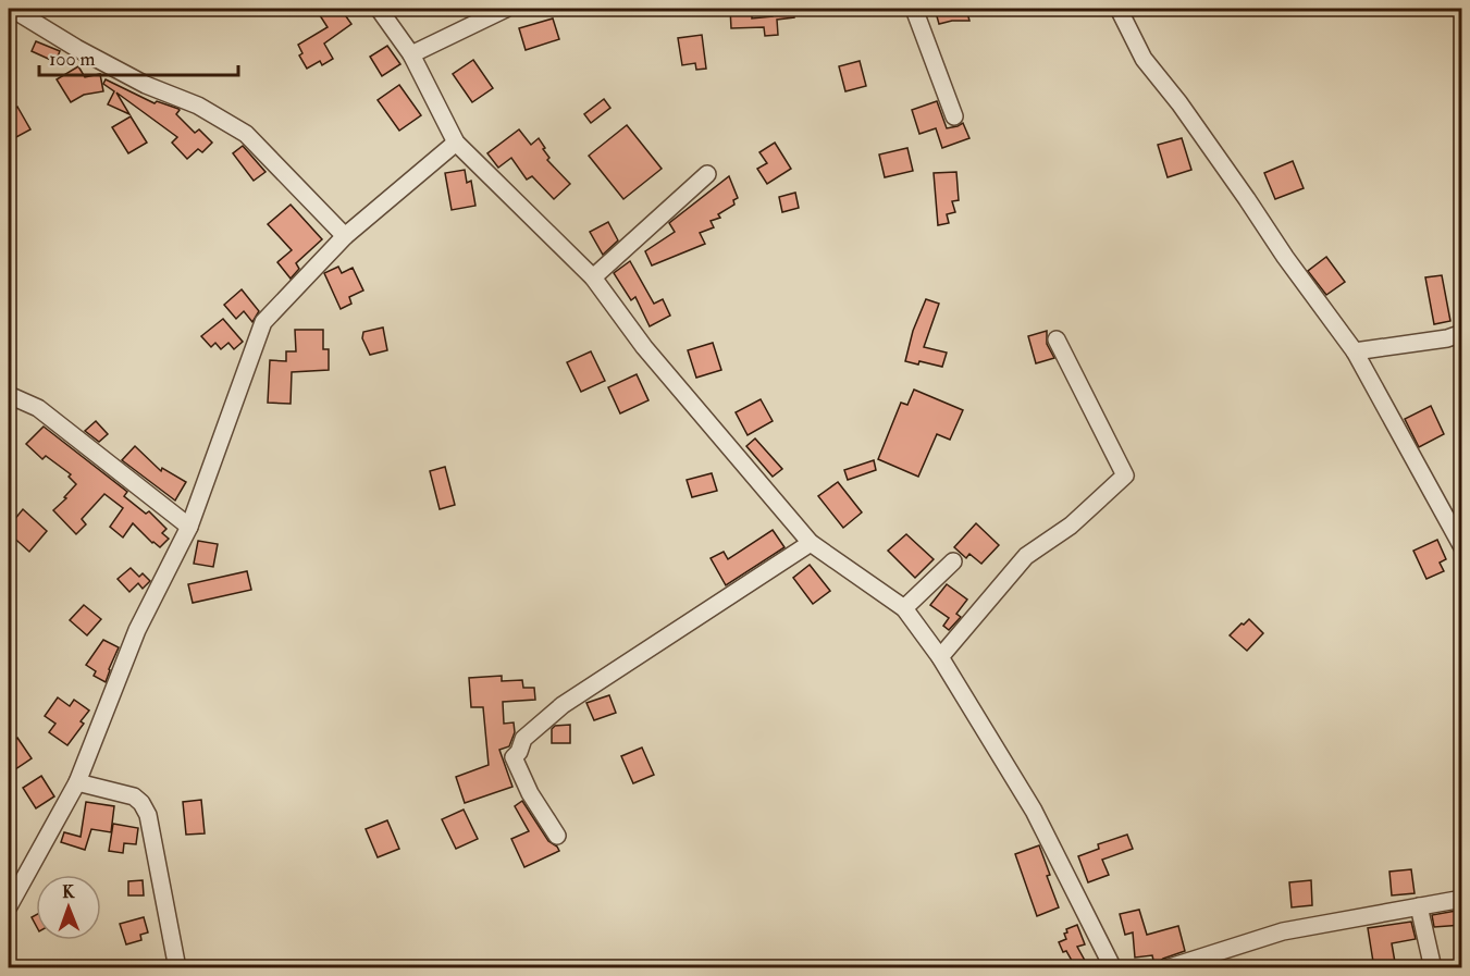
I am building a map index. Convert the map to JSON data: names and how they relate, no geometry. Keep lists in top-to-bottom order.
{
  "scale_bar": "100 m",
  "north": "top"
}
